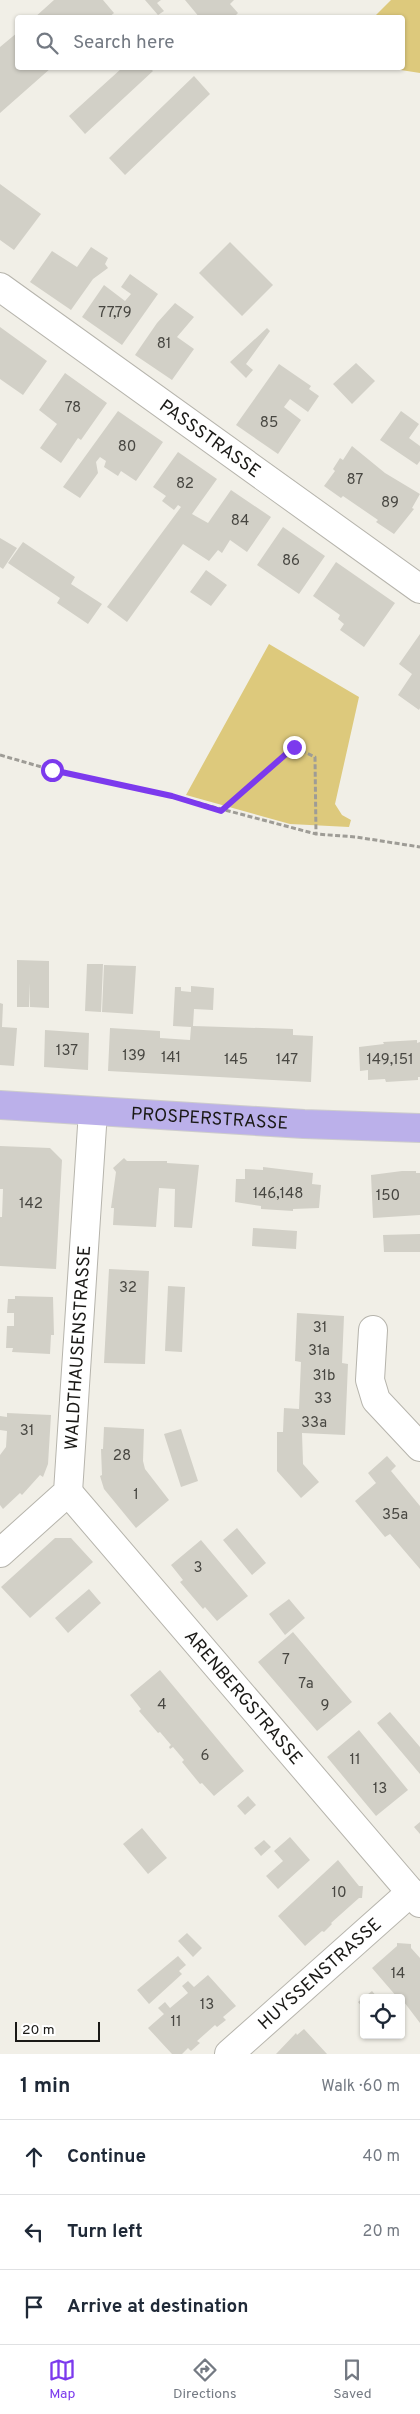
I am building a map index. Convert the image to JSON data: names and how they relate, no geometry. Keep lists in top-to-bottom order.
{
  "streets": {
    "main road": ["PROSPERSTRASSE"],
    "street": [
      "PASSSTRASSE",
      "WALDTHAUSENSTRASSE",
      "ARENBERGSTRASSE",
      "HUYSSENSTRASSE"
    ]
  },
  "crossings": [
    ["PROSPERSTRASSE", "WALDTHAUSENSTRASSE"],
    ["WALDTHAUSENSTRASSE", "ARENBERGSTRASSE"],
    ["ARENBERGSTRASSE", "HUYSSENSTRASSE"]
  ],
  "house_numbers": [
    "77,79",
    "81",
    "78",
    "85",
    "80",
    "87",
    "82",
    "89",
    "84",
    "86",
    "137",
    "139",
    "141",
    "145",
    "147",
    "149,151",
    "146,148",
    "150",
    "142",
    "32",
    "31",
    "31a",
    "31b",
    "33",
    "33a",
    "31",
    "28",
    "1",
    "35a",
    "3",
    "7",
    "7a",
    "4",
    "9",
    "6",
    "11",
    "13",
    "10",
    "14",
    "13",
    "11"
  ],
  "scale_bar": "20 m",
  "page": {
    "search": "Search here",
    "scale": "20 m",
    "heading": ["1 min", "Walk · 60 m"],
    "list": [
      ["Continue", "40 m"],
      ["Turn left", "20 m"],
      "Arrive at destination"
    ],
    "nav": ["Map", "Directions", "Saved"]
  }
}
